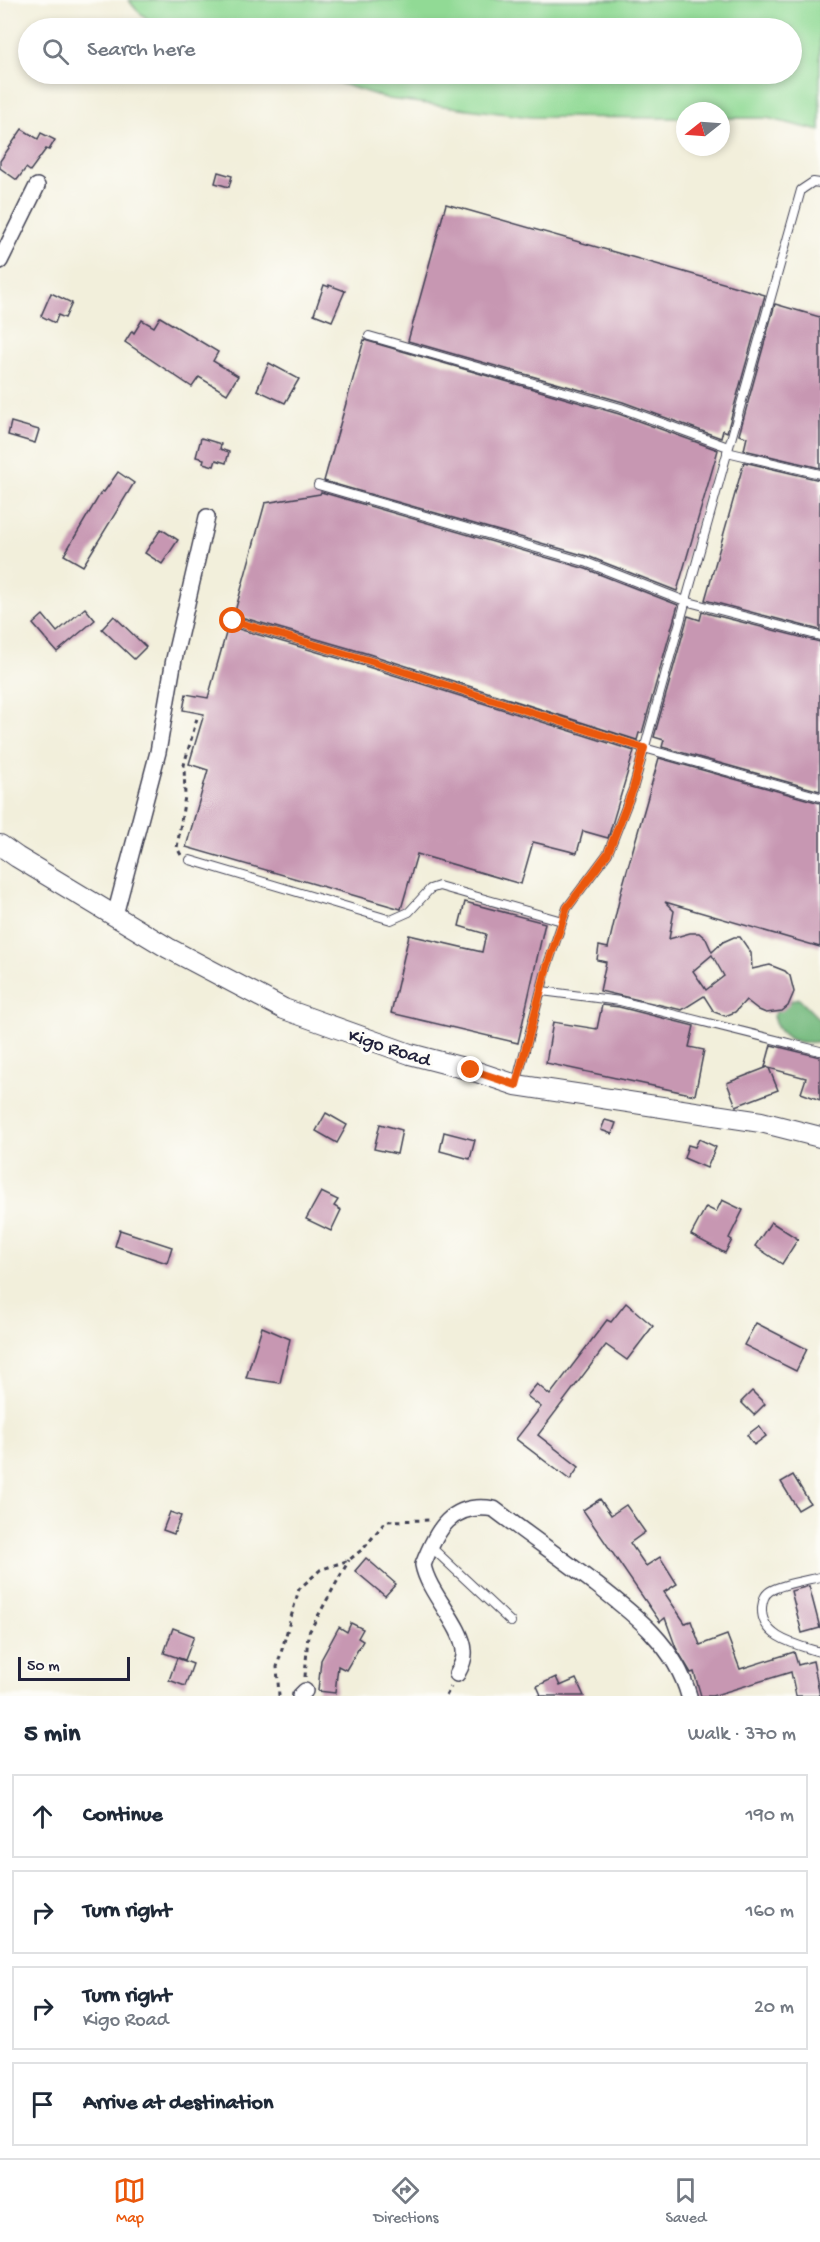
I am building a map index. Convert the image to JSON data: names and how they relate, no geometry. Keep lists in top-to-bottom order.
{
  "streets": {
    "street": ["Kigo Road"]
  },
  "scale_bar": "50 m",
  "north": "left",
  "page": {
    "search": "Search here",
    "scale": "50 m",
    "heading": ["5 min", "Walk · 370 m"],
    "list": [
      ["Continue", "190 m"],
      ["Turn right", "160 m"],
      ["Turn right", "Kigo Road", "20 m"],
      "Arrive at destination"
    ],
    "nav": ["Map", "Directions", "Saved"]
  }
}
